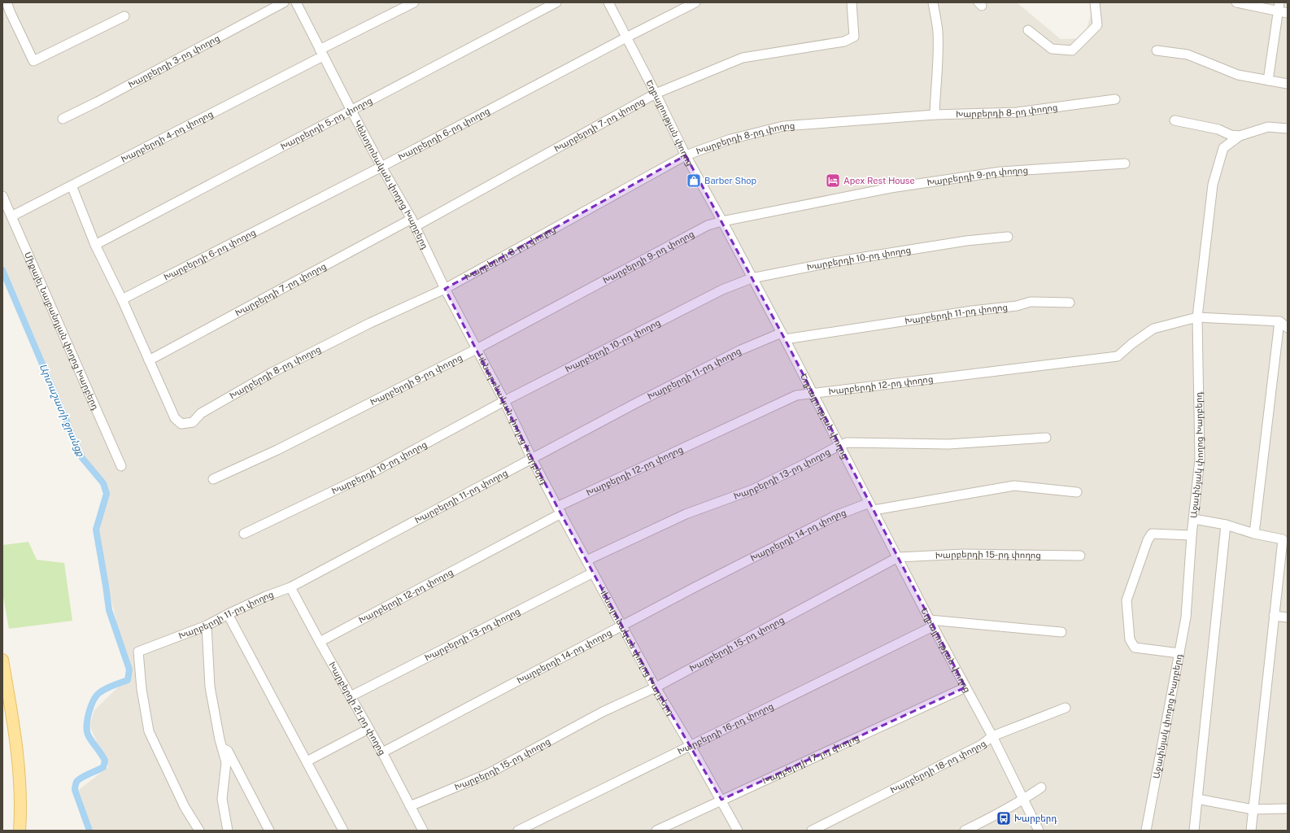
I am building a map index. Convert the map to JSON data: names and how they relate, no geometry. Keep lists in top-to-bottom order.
{
  "streets": {
    "street": [
      "Խարբերդի 3-րդ փողոց",
      "Խարբերդի 8-րդ փողոց",
      "Եղբայրության փողոց",
      "Խարբերդի 5-րդ փողոց",
      "Խարբերդի 7-րդ փողոց",
      "Խարբերդի 6-րդ փողոց",
      "Խարբերդի 4-րդ փողոց",
      "Խարբերդի 9-րդ փողոց",
      "Կենտրոնական փողոց Խարբերդ",
      "Խարբերդի 10-րդ փողոց",
      "Խարբերդի 11-րդ փողոց",
      "Միքայել Նալբանդյան փողոց Խարբերդ",
      "Խարբերդի 12-րդ փողոց",
      "Աջափնյակ փողոց Խարբերդ",
      "Խարբերդի 13-րդ փողոց",
      "Խարբերդի 14-րդ փողոց",
      "Խարբերդի 15-րդ փողոց",
      "Խարբերդի 21-րդ փողոց",
      "Խարբերդի 16-րդ փողոց",
      "Խարբերդի 17-րդ փողոց",
      "Խարբերդի 18-րդ փողոց"
    ]
  },
  "crossings": [
    ["Խարբերդի 8-րդ փողոց", "Եղբայրության փողոց"],
    ["Խարբերդի 8-րդ փողոց", "Խարբերդի 5-րդ փողոց"],
    ["Խարբերդի 8-րդ փողոց", "Խարբերդի 7-րդ փողոց"],
    ["Խարբերդի 8-րդ փողոց", "Խարբերդի 6-րդ փողոց"],
    ["Խարբերդի 8-րդ փողոց", "Խարբերդի 4-րդ փողոց"],
    ["Խարբերդի 8-րդ փողոց", "Կենտրոնական փողոց Խարբերդ"],
    ["Եղբայրության փողոց", "Խարբերդի 7-րդ փողոց"],
    ["Եղբայրության փողոց", "Խարբերդի 6-րդ փողոց"],
    ["Եղբայրության փողոց", "Խարբերդի 9-րդ փողոց"],
    ["Եղբայրության փողոց", "Խարբերդի 10-րդ փողոց"],
    ["Եղբայրության փողոց", "Խարբերդի 11-րդ փողոց"],
    ["Եղբայրության փողոց", "Խարբերդի 12-րդ փողոց"],
    ["Եղբայրության փողոց", "Խարբերդի 13-րդ փողոց"],
    ["Եղբայրության փողոց", "Խարբերդի 14-րդ փողոց"],
    ["Եղբայրության փողոց", "Խարբերդի 15-րդ փողոց"],
    ["Եղբայրության փողոց", "Խարբերդի 16-րդ փողոց"],
    ["Եղբայրության փողոց", "Խարբերդի 17-րդ փողոց"],
    ["Եղբայրության փողոց", "Խարբերդի 18-րդ փողոց"],
    ["Խարբերդի 5-րդ փողոց", "Կենտրոնական փողոց Խարբերդ"],
    ["Խարբերդի 7-րդ փողոց", "Կենտրոնական փողոց Խարբերդ"],
    ["Խարբերդի 6-րդ փողոց", "Կենտրոնական փողոց Խարբերդ"],
    ["Խարբերդի 4-րդ փողոց", "Կենտրոնական փողոց Խարբերդ"],
    ["Խարբերդի 4-րդ փողոց", "Միքայել Նալբանդյան փողոց Խարբերդ"],
    ["Խարբերդի 9-րդ փողոց", "Կենտրոնական փողոց Խարբերդ"],
    ["Կենտրոնական փողոց Խարբերդ", "Խարբերդի 10-րդ փողոց"],
    ["Կենտրոնական փողոց Խարբերդ", "Խարբերդի 11-րդ փողոց"],
    ["Կենտրոնական փողոց Խարբերդ", "Խարբերդի 12-րդ փողոց"],
    ["Կենտրոնական փողոց Խարբերդ", "Խարբերդի 13-րդ փողոց"],
    ["Կենտրոնական փողոց Խարբերդ", "Խարբերդի 14-րդ փողոց"],
    ["Կենտրոնական փողոց Խարբերդ", "Խարբերդի 15-րդ փողոց"],
    ["Կենտրոնական փողոց Խարբերդ", "Խարբերդի 16-րդ փողոց"],
    ["Կենտրոնական փողոց Խարբերդ", "Խարբերդի 17-րդ փողոց"],
    ["Խարբերդի 11-րդ փողոց", "Խարբերդի 21-րդ փողոց"],
    ["Խարբերդի 12-րդ փողոց", "Աջափնյակ փողոց Խարբերդ"],
    ["Խարբերդի 12-րդ փողոց", "Խարբերդի 21-րդ փողոց"],
    ["Խարբերդի 13-րդ փողոց", "Խարբերդի 21-րդ փողոց"],
    ["Խարբերդի 14-րդ փողոց", "Խարբերդի 21-րդ փողոց"],
    ["Խարբերդի 15-րդ փողոց", "Խարբերդի 21-րդ փողոց"]
  ],
  "water": ["Արտաշատի ջրանցք"],
  "places": {
    "shop": ["Barber Shop"],
    "hotel": ["Apex Rest House"],
    "bus stop": ["Խարբերդ"]
  }
}
